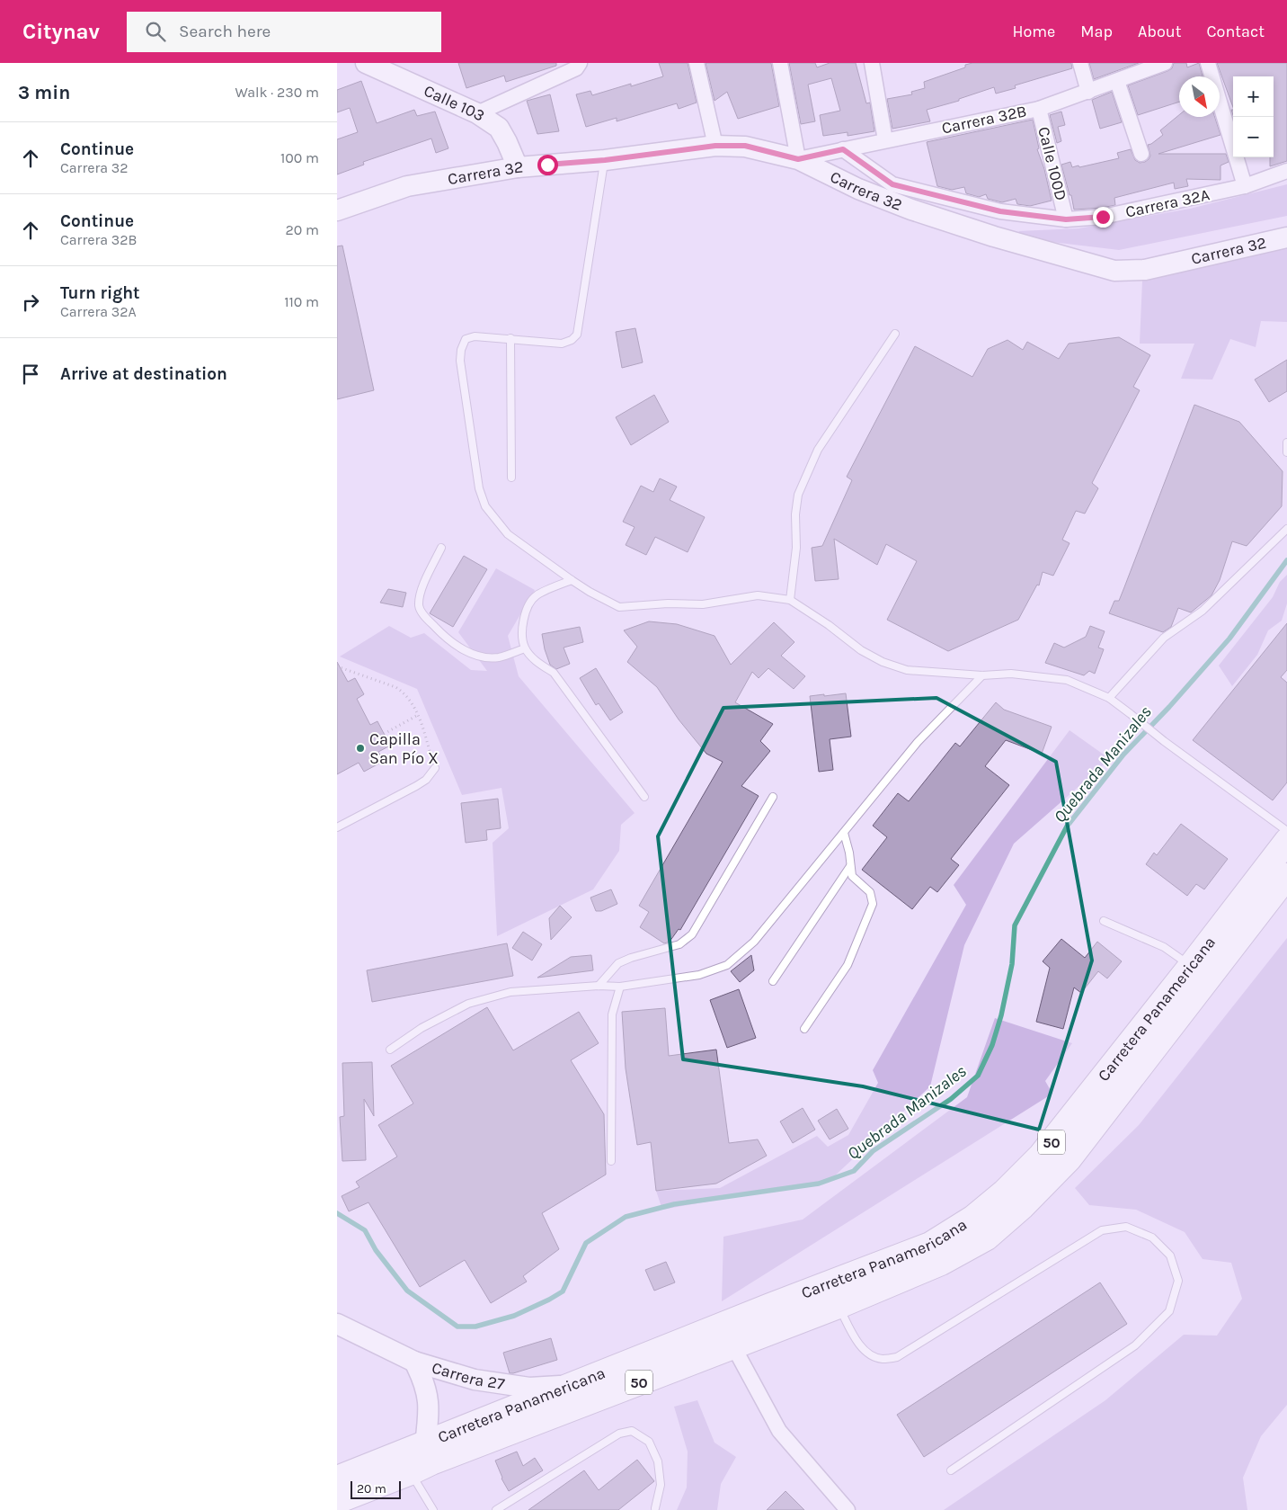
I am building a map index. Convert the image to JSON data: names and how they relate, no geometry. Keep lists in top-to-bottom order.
{
  "streets": {
    "highway": ["Carretera Panamericana", "50"],
    "main road": ["Calle 103", "Carrera 32", "Carrera 27"],
    "street": ["Carrera 32B", "Calle 100D", "Carrera 32A"]
  },
  "crossings": [
    ["Calle 103", "Carrera 32"],
    ["Carrera 32B", "Calle 100D"],
    ["Carrera 32B", "Carrera 32"],
    ["Carrera 32B", "Carrera 32A"],
    ["Calle 100D", "Carrera 32A"],
    ["Carretera Panamericana", "Carrera 27"]
  ],
  "water": ["Quebrada Manizales"],
  "places": ["Capilla San Pío X"],
  "scale_bar": "20 m",
  "north": "bottom right",
  "page": {
    "header": "Citynav",
    "search": "Search here",
    "nav": [
      "Home",
      "Map",
      "About",
      "Contact"
    ],
    "heading": ["3 min", "Walk · 230 m"],
    "map_buttons": ["+", "−"],
    "list": [
      ["Continue", "Carrera 32", "100 m"],
      ["Continue", "Carrera 32B", "20 m"],
      ["Turn right", "Carrera 32A", "110 m"],
      "Arrive at destination"
    ],
    "scale": "20 m"
  }
}
